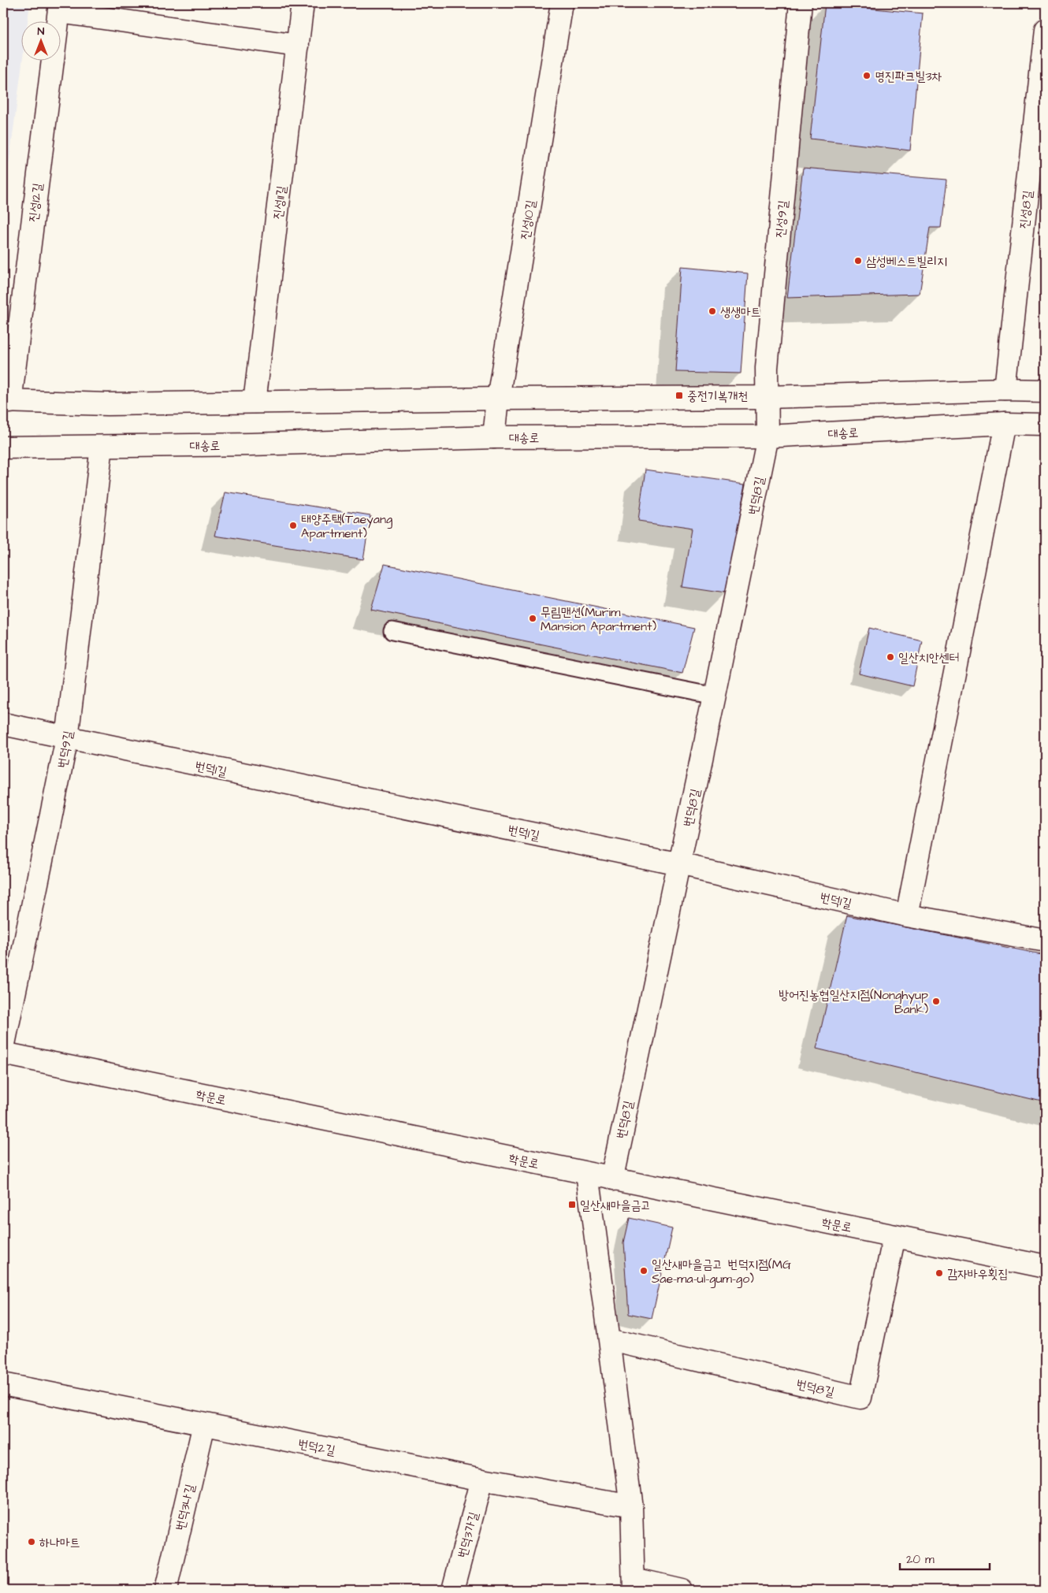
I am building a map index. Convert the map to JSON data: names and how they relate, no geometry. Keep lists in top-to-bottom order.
{
  "streets": {
    "street": [
      "진성12길",
      "진성11길",
      "진성8길",
      "진성9길",
      "진성10길",
      "대송로",
      "번덕8길",
      "번덕9길",
      "번덕1길",
      "학문로",
      "번덕2길",
      "번덕3나길",
      "번덕3가길"
    ]
  },
  "crossings": [
    ["진성9길", "대송로"],
    ["진성9길", "번덕8길"],
    ["진성10길", "대송로"],
    ["대송로", "번덕8길"],
    ["대송로", "번덕9길"],
    ["번덕8길", "번덕1길"],
    ["번덕8길", "학문로"],
    ["번덕9길", "번덕1길"],
    ["번덕2길", "번덕3나길"],
    ["번덕2길", "번덕3가길"]
  ],
  "places": {
    "other": [
      "명진파크빌3차",
      "삼성베스트빌리지",
      "생생마트",
      "태양주택(Taeyang Apartment)",
      "무림맨션(Murim Mansion Apartment)",
      "일산치안센터",
      "방어진농협일산지점(Nonghyup Bank)",
      "일산새마을금고 번덕지점(MG Sae-ma-ul-gum-go)",
      "감자바우횟집",
      "하나마트"
    ],
    "transit": ["중전기복개천", "일산새마을금고"]
  },
  "scale_bar": "20 m",
  "north": "top"
}
